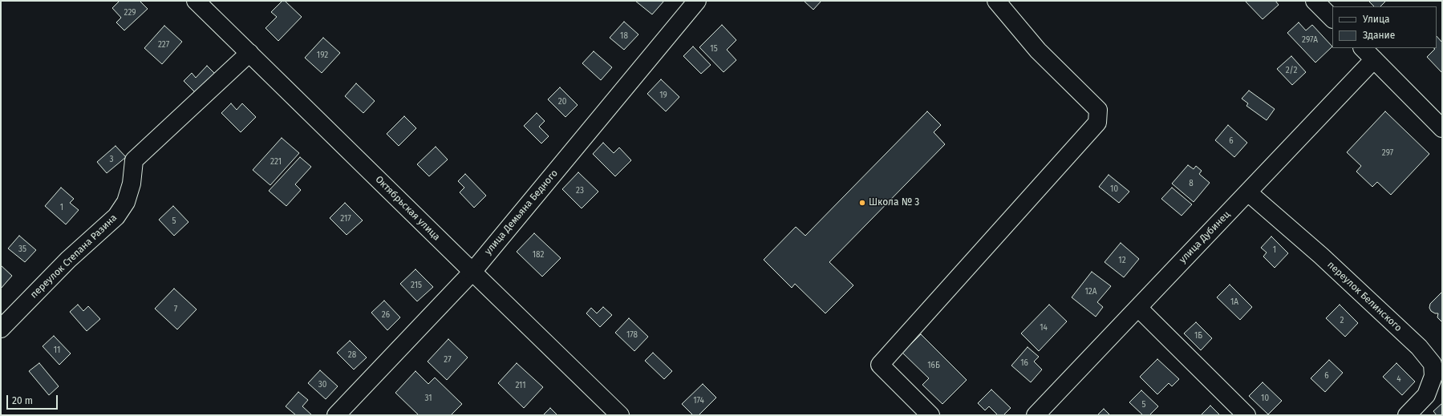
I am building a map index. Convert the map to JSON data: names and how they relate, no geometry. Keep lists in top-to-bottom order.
{
  "streets": {
    "street": [
      "Октябрьская улица",
      "улица Демьяна Бедного",
      "улица Дубинец",
      "переулок Степана Разина",
      "переулок Белинского"
    ]
  },
  "crossings": [
    ["Октябрьская улица", "улица Демьяна Бедного"],
    ["Октябрьская улица", "переулок Степана Разина"],
    ["улица Дубинец", "переулок Белинского"]
  ],
  "places": ["Школа № 3"],
  "house_numbers": [
    "229",
    "18",
    "297А",
    "227",
    "15",
    "192",
    "2/2",
    "19",
    "20",
    "6",
    "297",
    "3",
    "221",
    "8",
    "10",
    "23",
    "1",
    "217",
    "5",
    "35",
    "1",
    "182",
    "12",
    "215",
    "12А",
    "1А",
    "7",
    "26",
    "2",
    "14",
    "178",
    "1Б",
    "11",
    "28",
    "27",
    "16",
    "16Б",
    "6",
    "4",
    "30",
    "211",
    "31",
    "10",
    "174",
    "5"
  ],
  "legend": ["Улица", "Здание"],
  "scale_bar": "20 m"
}
